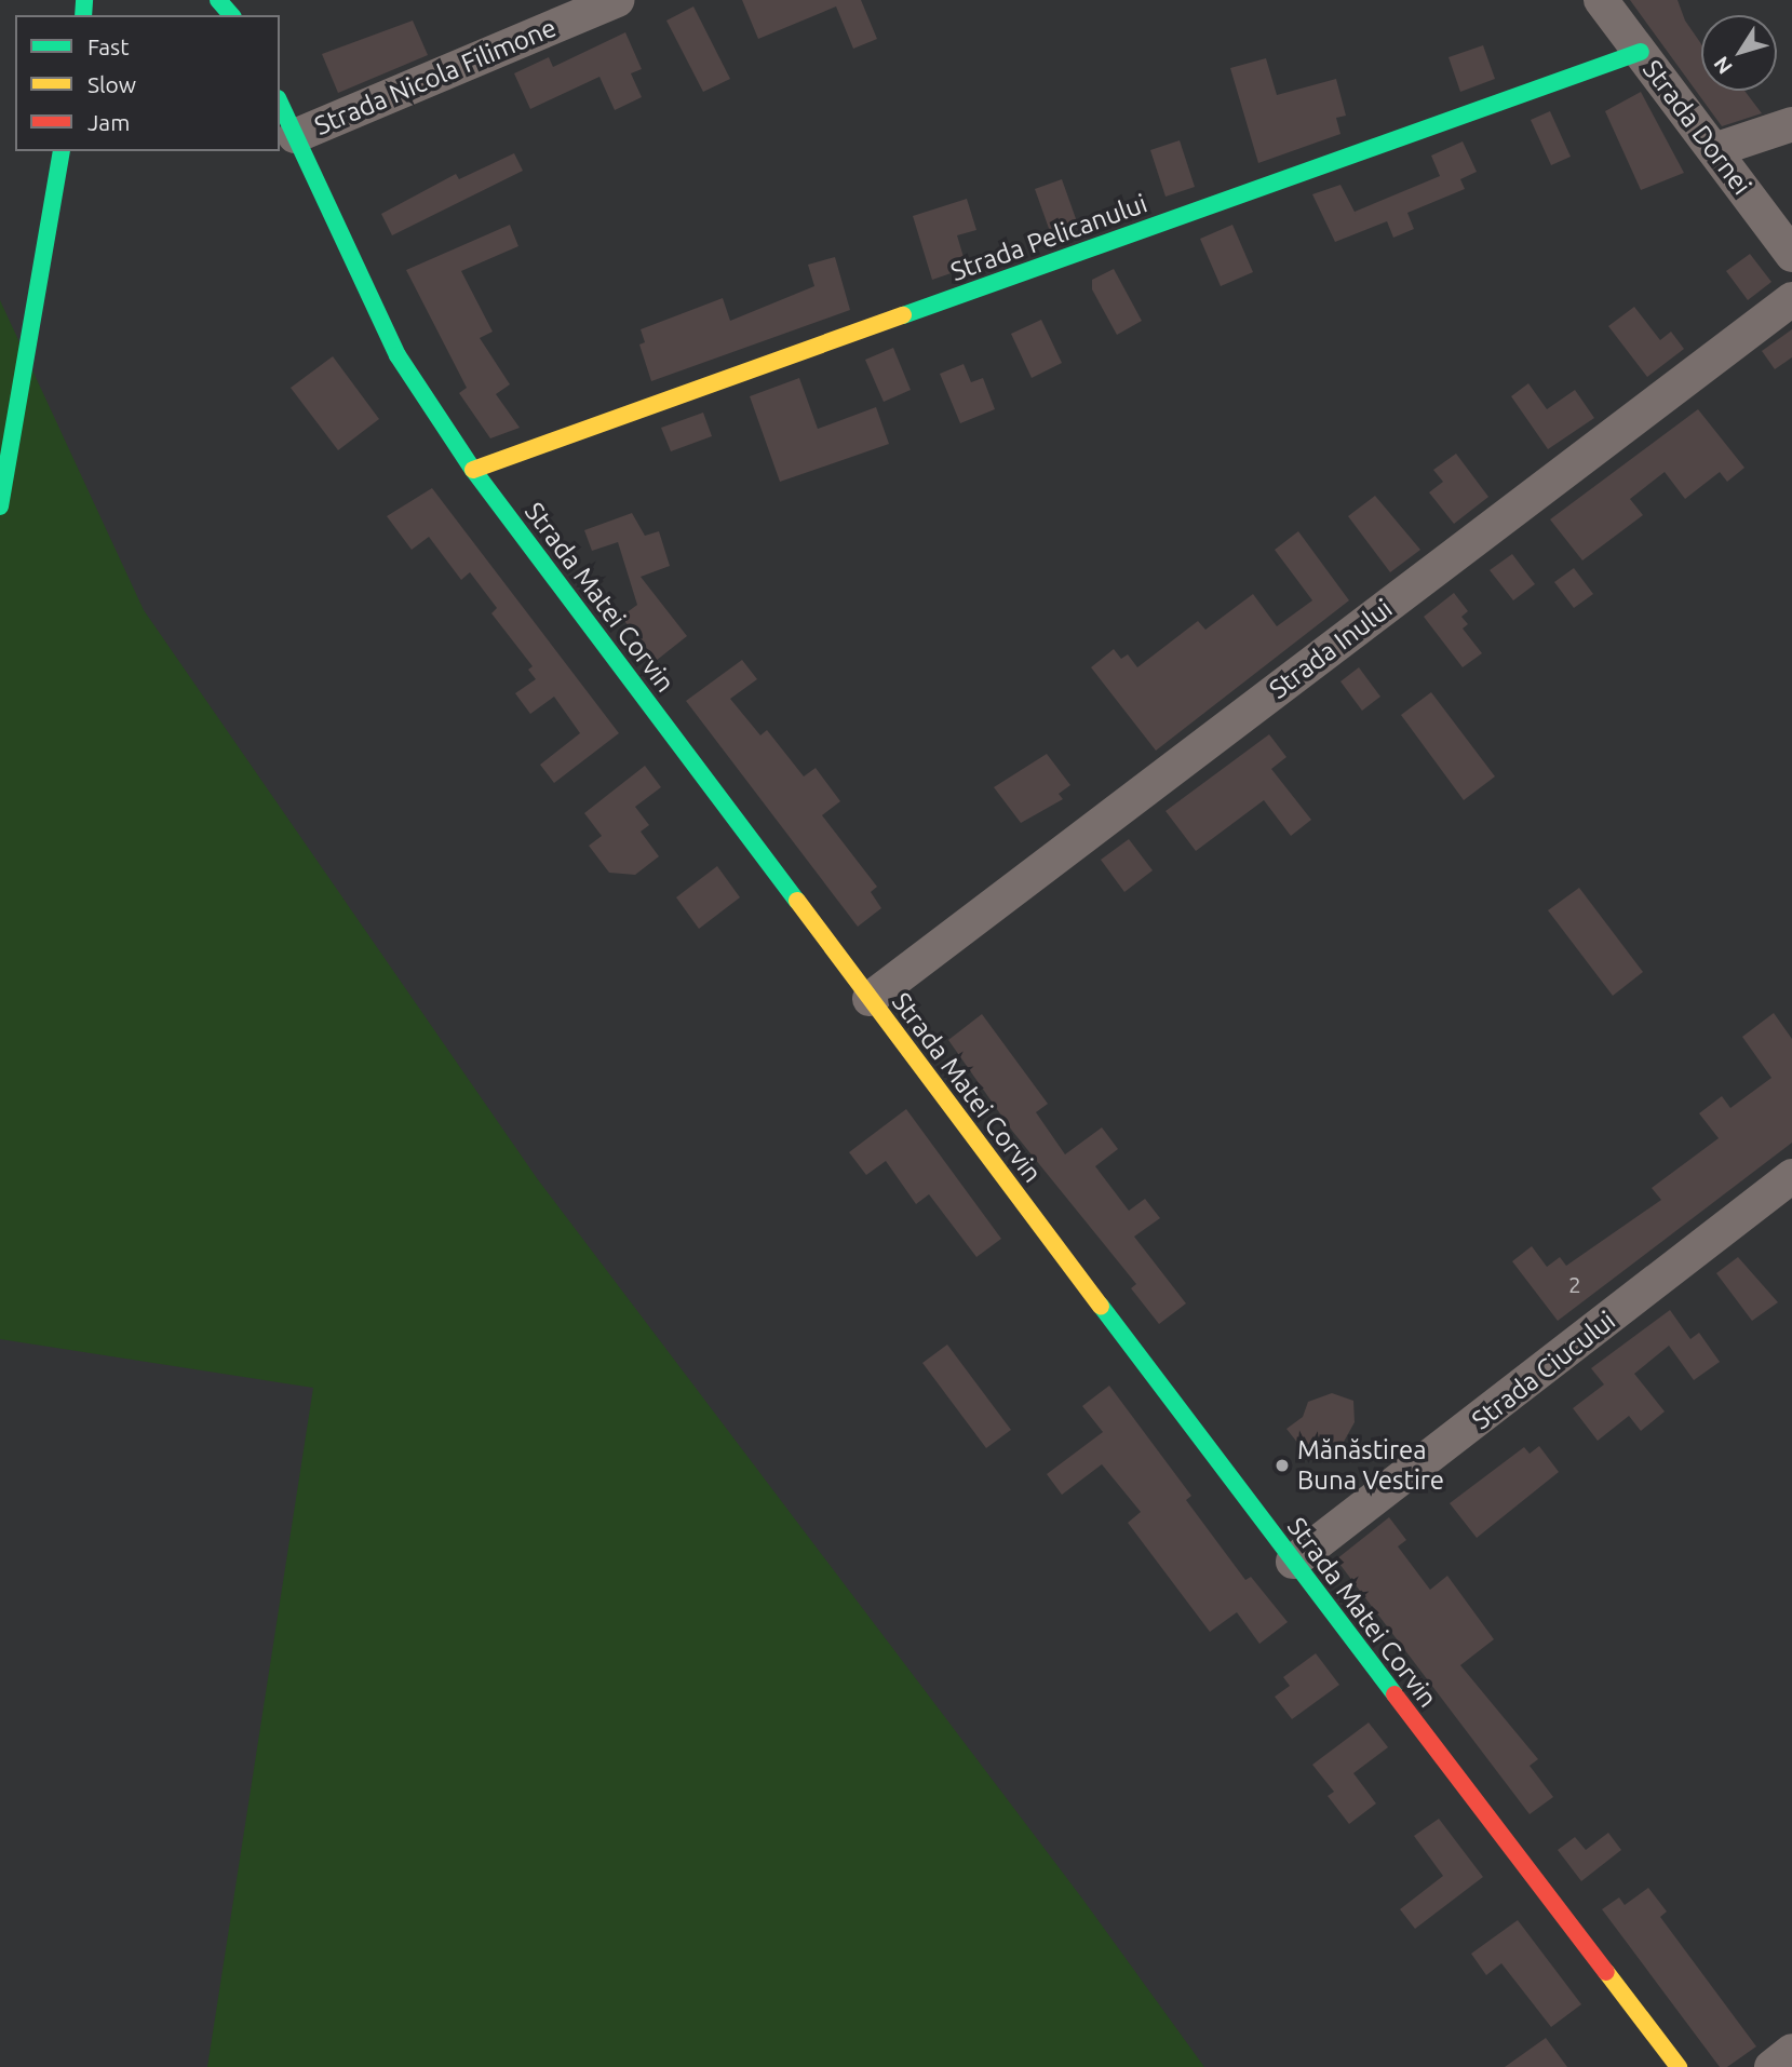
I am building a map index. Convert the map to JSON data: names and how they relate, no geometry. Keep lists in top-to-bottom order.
{
  "streets": {
    "main road": ["Strada Pelicanului", "Strada Matei Corvin"],
    "street": [
      "Strada Nicola Filimone",
      "Strada Dornei",
      "Strada Inului",
      "Strada Ciucului"
    ]
  },
  "crossings": [
    ["Strada Nicola Filimone", "Strada Matei Corvin"],
    ["Strada Dornei", "Strada Pelicanului"],
    ["Strada Pelicanului", "Strada Matei Corvin"],
    ["Strada Matei Corvin", "Strada Inului"],
    ["Strada Matei Corvin", "Strada Ciucului"]
  ],
  "places": ["Mănăstirea Buna Vestire"],
  "house_numbers": ["2"],
  "legend": ["Fast", "Slow", "Jam"],
  "north": "bottom left"
}
